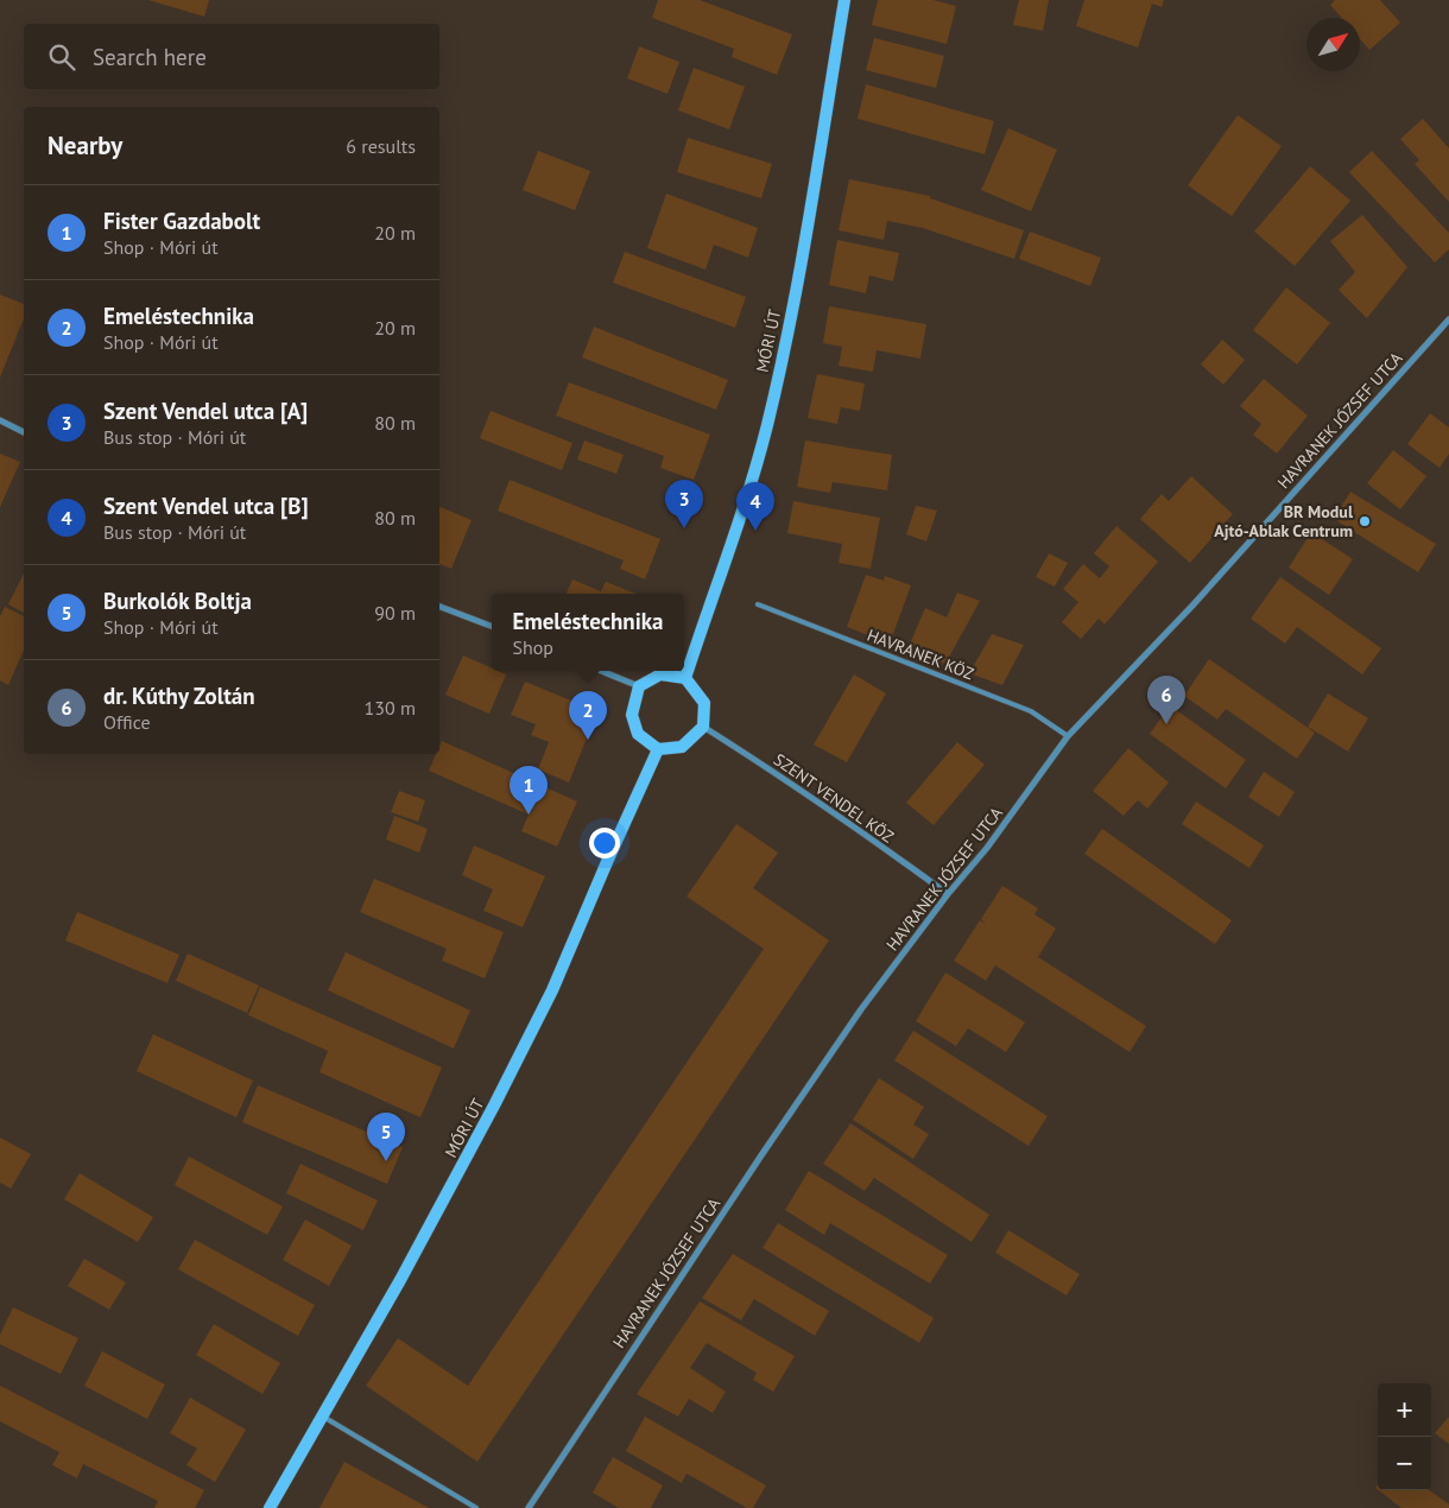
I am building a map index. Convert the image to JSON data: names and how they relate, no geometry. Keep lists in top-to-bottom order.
{
  "streets": {
    "main road": ["MÓRI ÚT"],
    "street": ["HAVRANEK JÓZSEF UTCA", "SZENT VENDEL KÖZ"],
    "lane": ["HAVRANEK KÖZ"]
  },
  "crossings": [
    ["MÓRI ÚT", "SZENT VENDEL KÖZ"],
    ["HAVRANEK JÓZSEF UTCA", "HAVRANEK KÖZ"],
    ["HAVRANEK JÓZSEF UTCA", "SZENT VENDEL KÖZ"]
  ],
  "places": ["BR Modul Ajtó-Ablak Centrum"],
  "north": "top right",
  "page": {
    "search": "Search here",
    "heading": ["Nearby", "6 results"],
    "list": [
      {
        "mark": "1",
        "name": "Fister Gazdabolt",
        "note": "Shop · Móri út",
        "value": "20 m"
      },
      {
        "mark": "2",
        "name": "Emeléstechnika",
        "note": "Shop · Móri út",
        "value": "20 m"
      },
      {
        "mark": "3",
        "name": "Szent Vendel utca [A]",
        "note": "Bus stop · Móri út",
        "value": "80 m"
      },
      {
        "mark": "4",
        "name": "Szent Vendel utca [B]",
        "note": "Bus stop · Móri út",
        "value": "80 m"
      },
      {
        "mark": "5",
        "name": "Burkolók Boltja",
        "note": "Shop · Móri út",
        "value": "90 m"
      },
      {
        "mark": "6",
        "name": "dr. Kúthy Zoltán",
        "note": "Office",
        "value": "130 m"
      }
    ],
    "pins": [
      "3",
      "4",
      "6",
      "2",
      "1",
      "5"
    ],
    "popup": ["Emeléstechnika", "Shop"],
    "map_buttons": ["+", "−"]
  }
}
